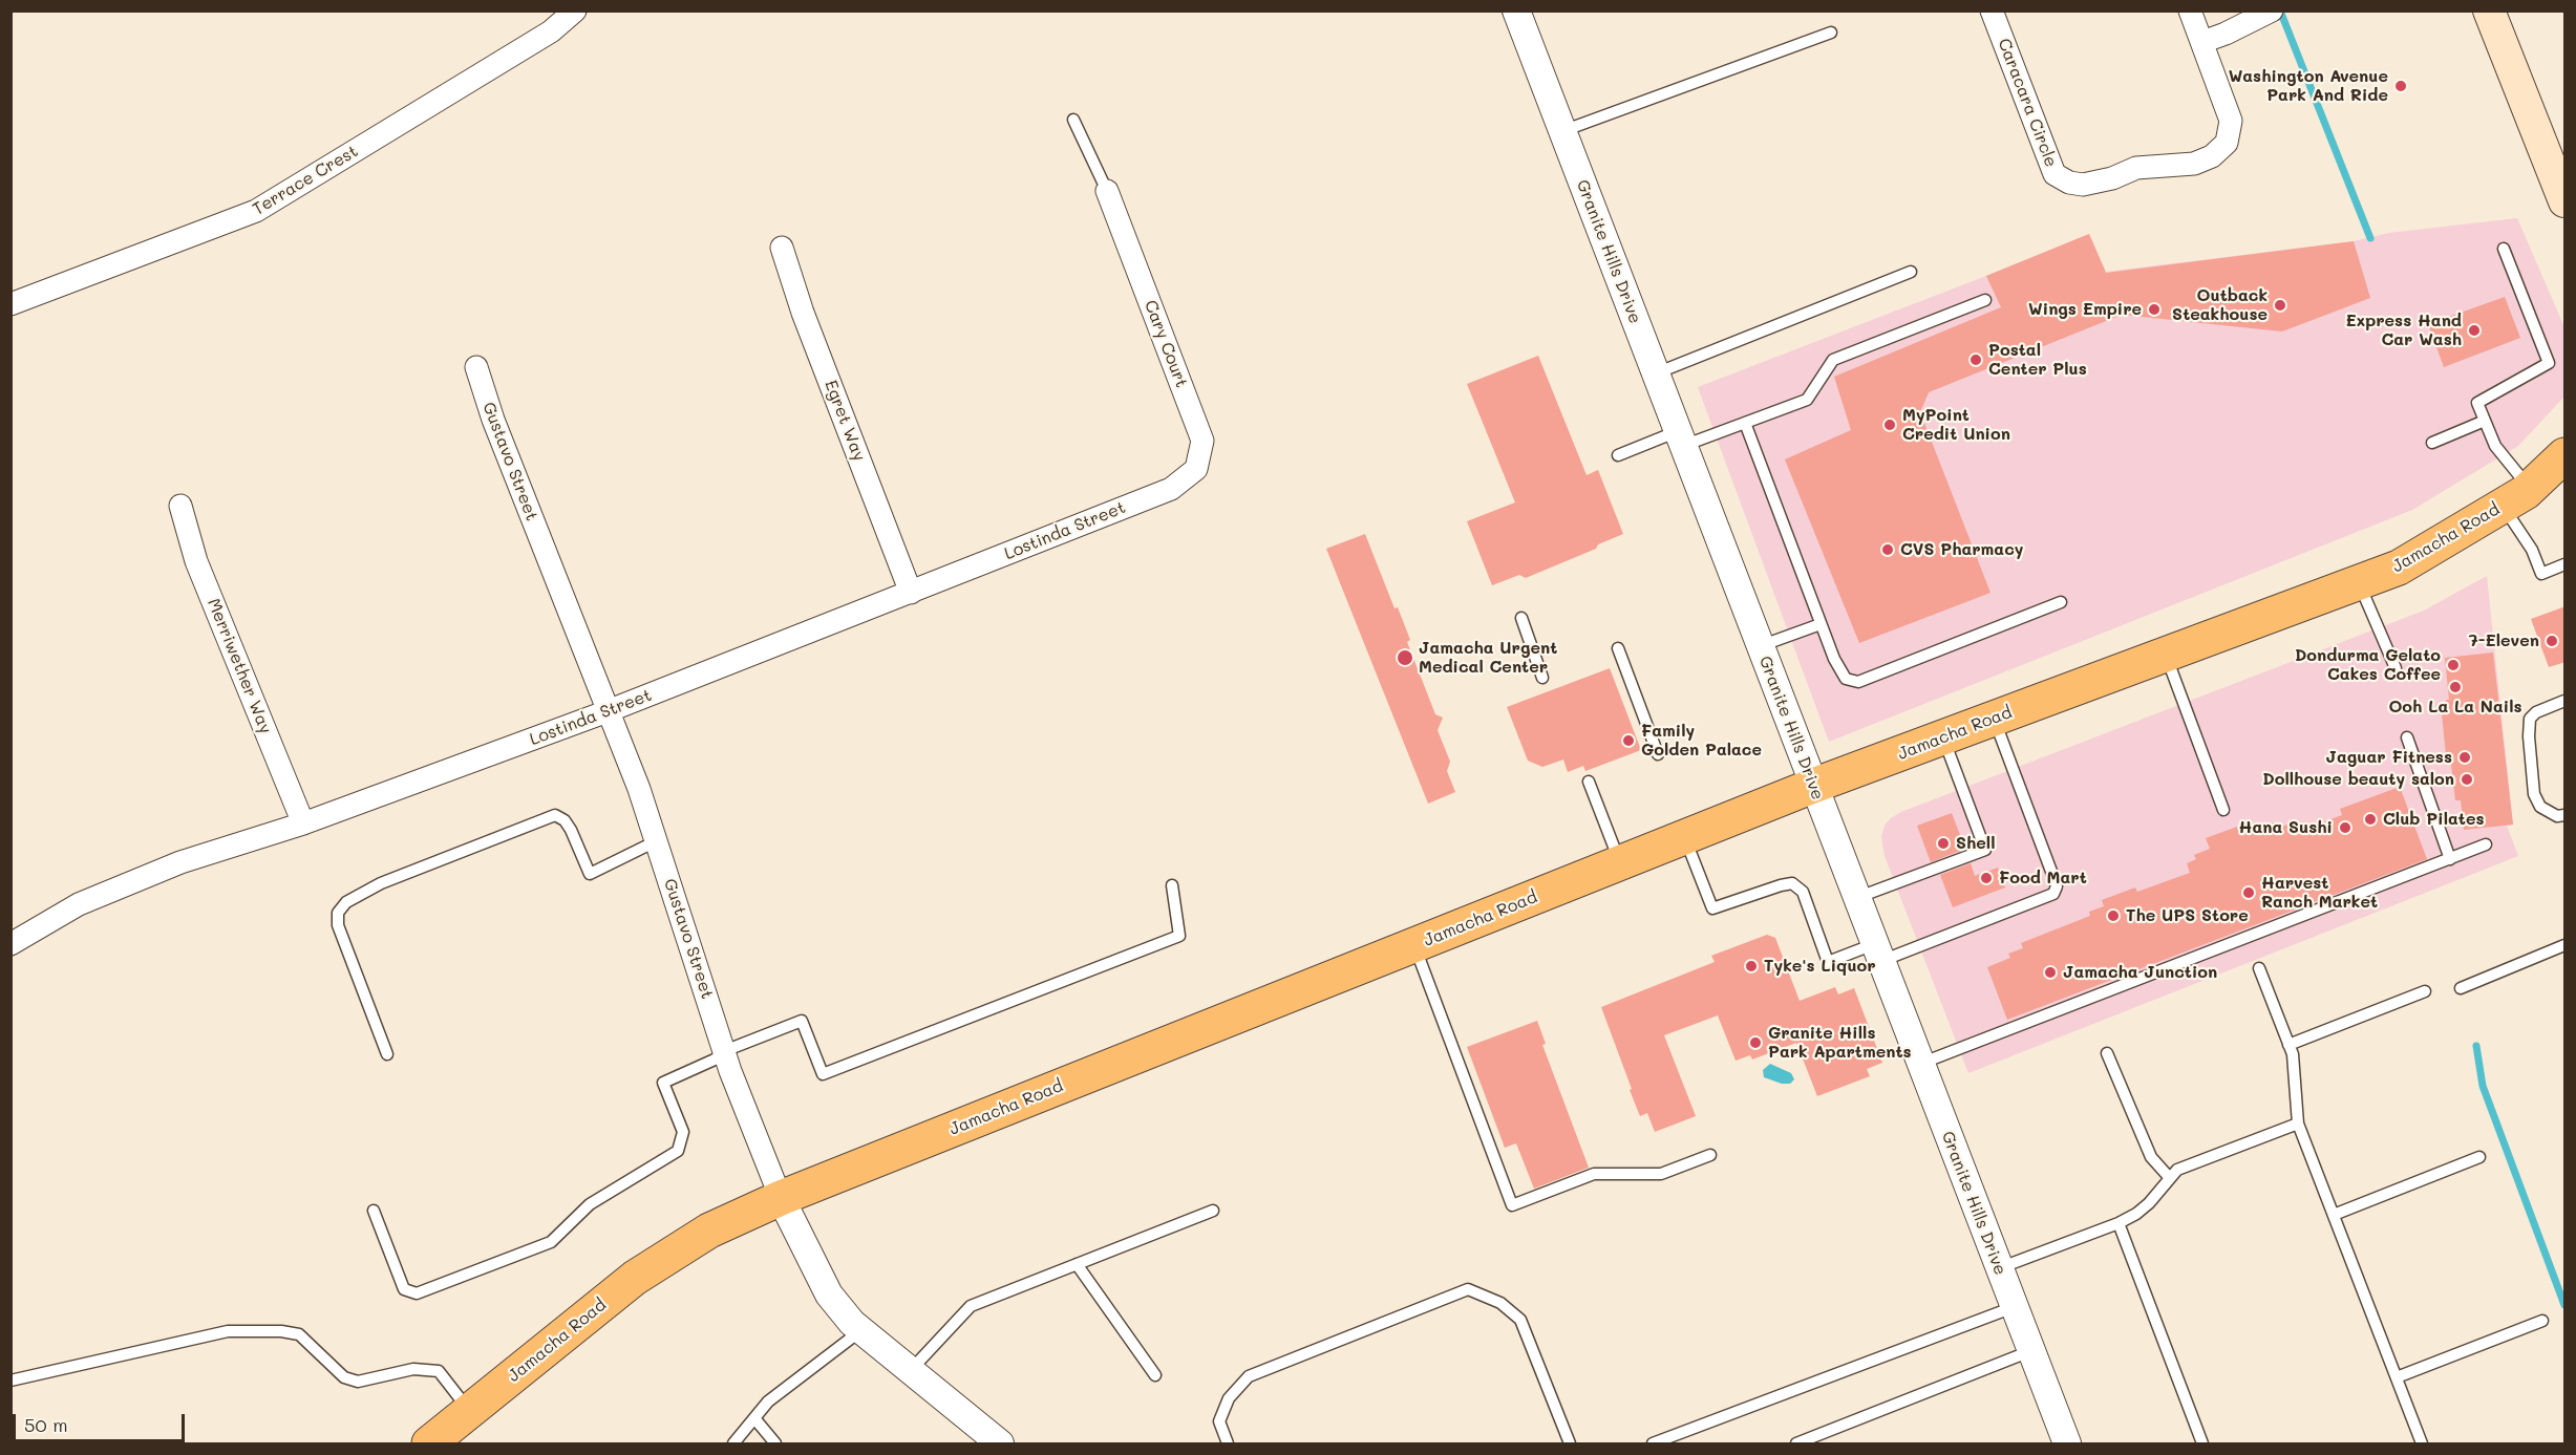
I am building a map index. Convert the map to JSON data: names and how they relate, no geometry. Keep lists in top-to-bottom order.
{
  "streets": {
    "main road": ["Jamacha Road"],
    "street": [
      "Caracara Circle",
      "Terrace Crest",
      "Granite Hills Drive",
      "Cary Court",
      "Egret Way",
      "Gustavo Street",
      "Lostinda Street",
      "Merriwether Way"
    ]
  },
  "crossings": [
    ["Granite Hills Drive", "Jamacha Road"],
    ["Cary Court", "Lostinda Street"],
    ["Egret Way", "Lostinda Street"],
    ["Gustavo Street", "Lostinda Street"],
    ["Gustavo Street", "Jamacha Road"],
    ["Lostinda Street", "Merriwether Way"]
  ],
  "places": [
    "Washington Avenue Park And Ride",
    "Outback Steakhouse",
    "Wings Empire",
    "Express Hand Car Wash",
    "Postal Center Plus",
    "MyPoint Credit Union",
    "CVS Pharmacy",
    "7-Eleven",
    "Jamacha Urgent Medical Center",
    "Dondurma Gelato Cakes Coffee",
    "Ooh La La Nails",
    "Family Golden Palace",
    "Jaguar Fitness",
    "Dollhouse beauty salon",
    "Club Pilates",
    "Hana Sushi",
    "Shell",
    "Food Mart",
    "Harvest Ranch Market",
    "The UPS Store",
    "Tyke's Liquor",
    "Jamacha Junction",
    "Granite Hills Park Apartments"
  ],
  "scale_bar": "50 m"
}
